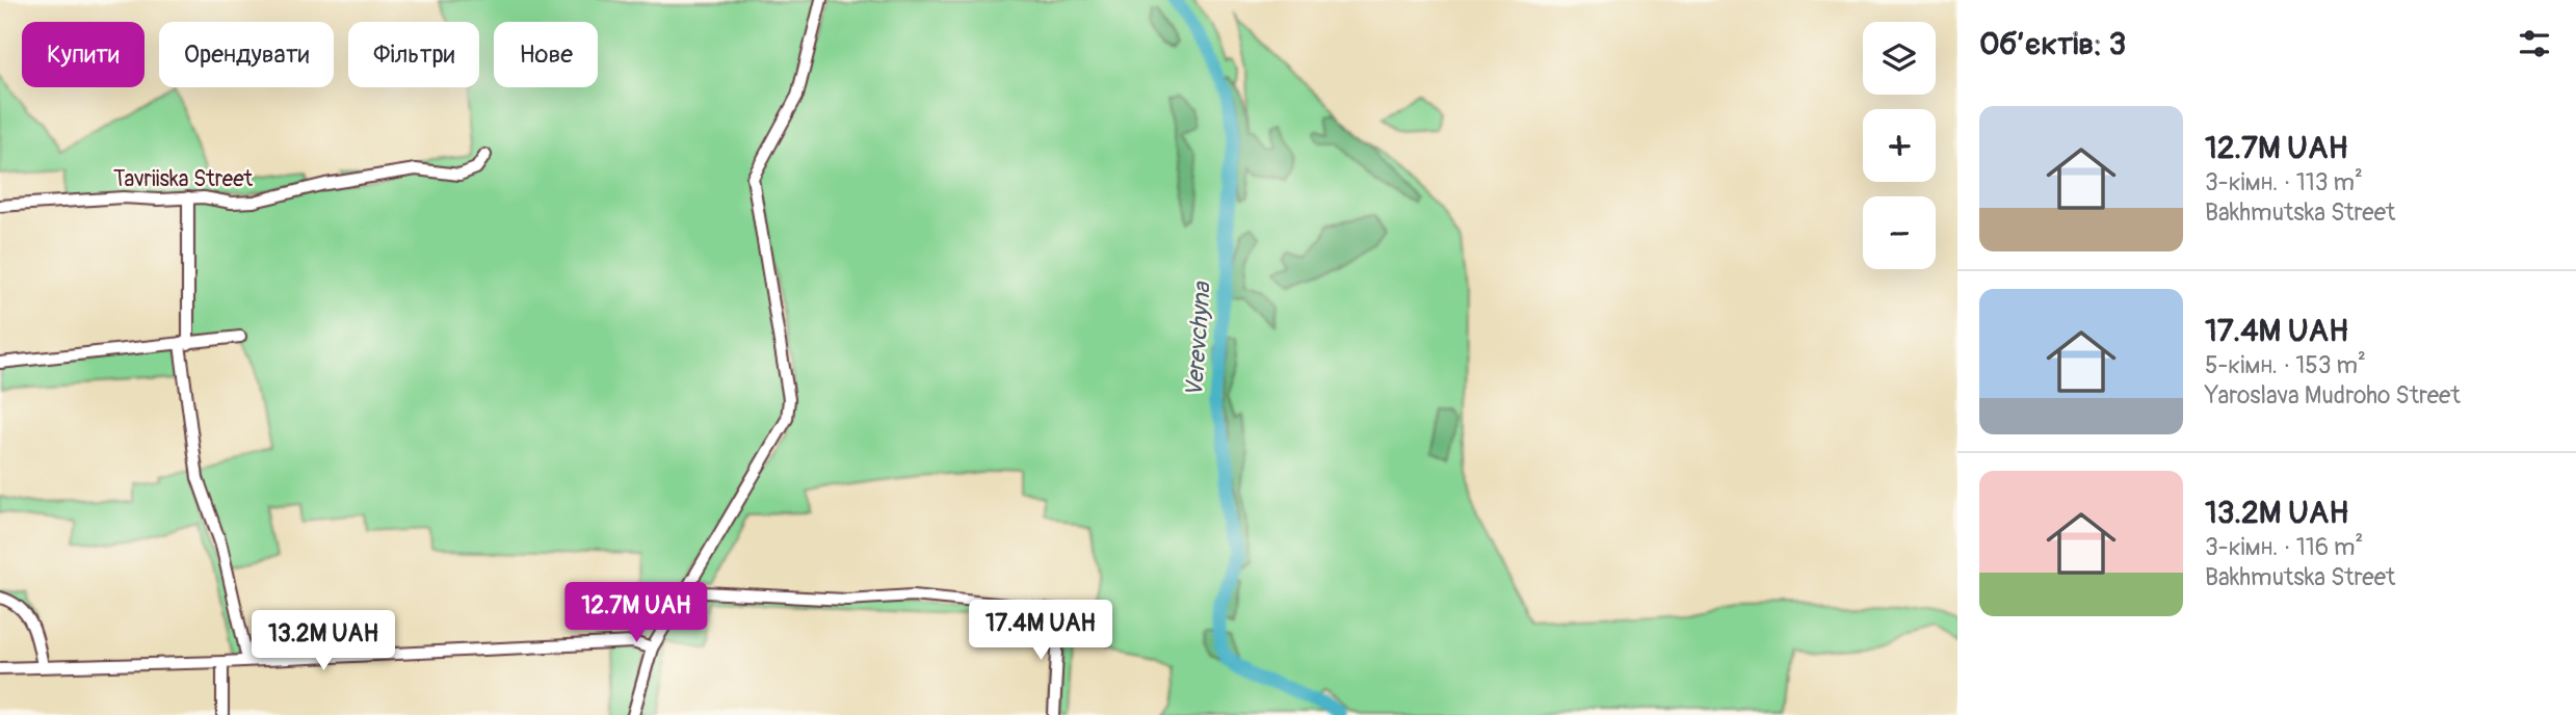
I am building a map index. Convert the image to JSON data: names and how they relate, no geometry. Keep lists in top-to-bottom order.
{
  "streets": {
    "street": ["Tavriiska Street"]
  },
  "water": ["Verevchyna"],
  "page": {
    "heading": "Об’єктів: 3",
    "map_buttons": ["+", "−"],
    "chip": [
      "Купити",
      "Орендувати",
      "Фільтри",
      "Нове"
    ],
    "list": [
      {
        "name": "12.7M UAH",
        "note": "3-кімн. · 113 m² · Bakhmutska Street"
      },
      {
        "name": "17.4M UAH",
        "note": "5-кімн. · 153 m² · Yaroslava Mudroho Street"
      },
      {
        "name": "13.2M UAH",
        "note": "3-кімн. · 116 m² · Bakhmutska Street"
      }
    ],
    "price": ["12.7M UAH", "17.4M UAH", "13.2M UAH"]
  }
}
